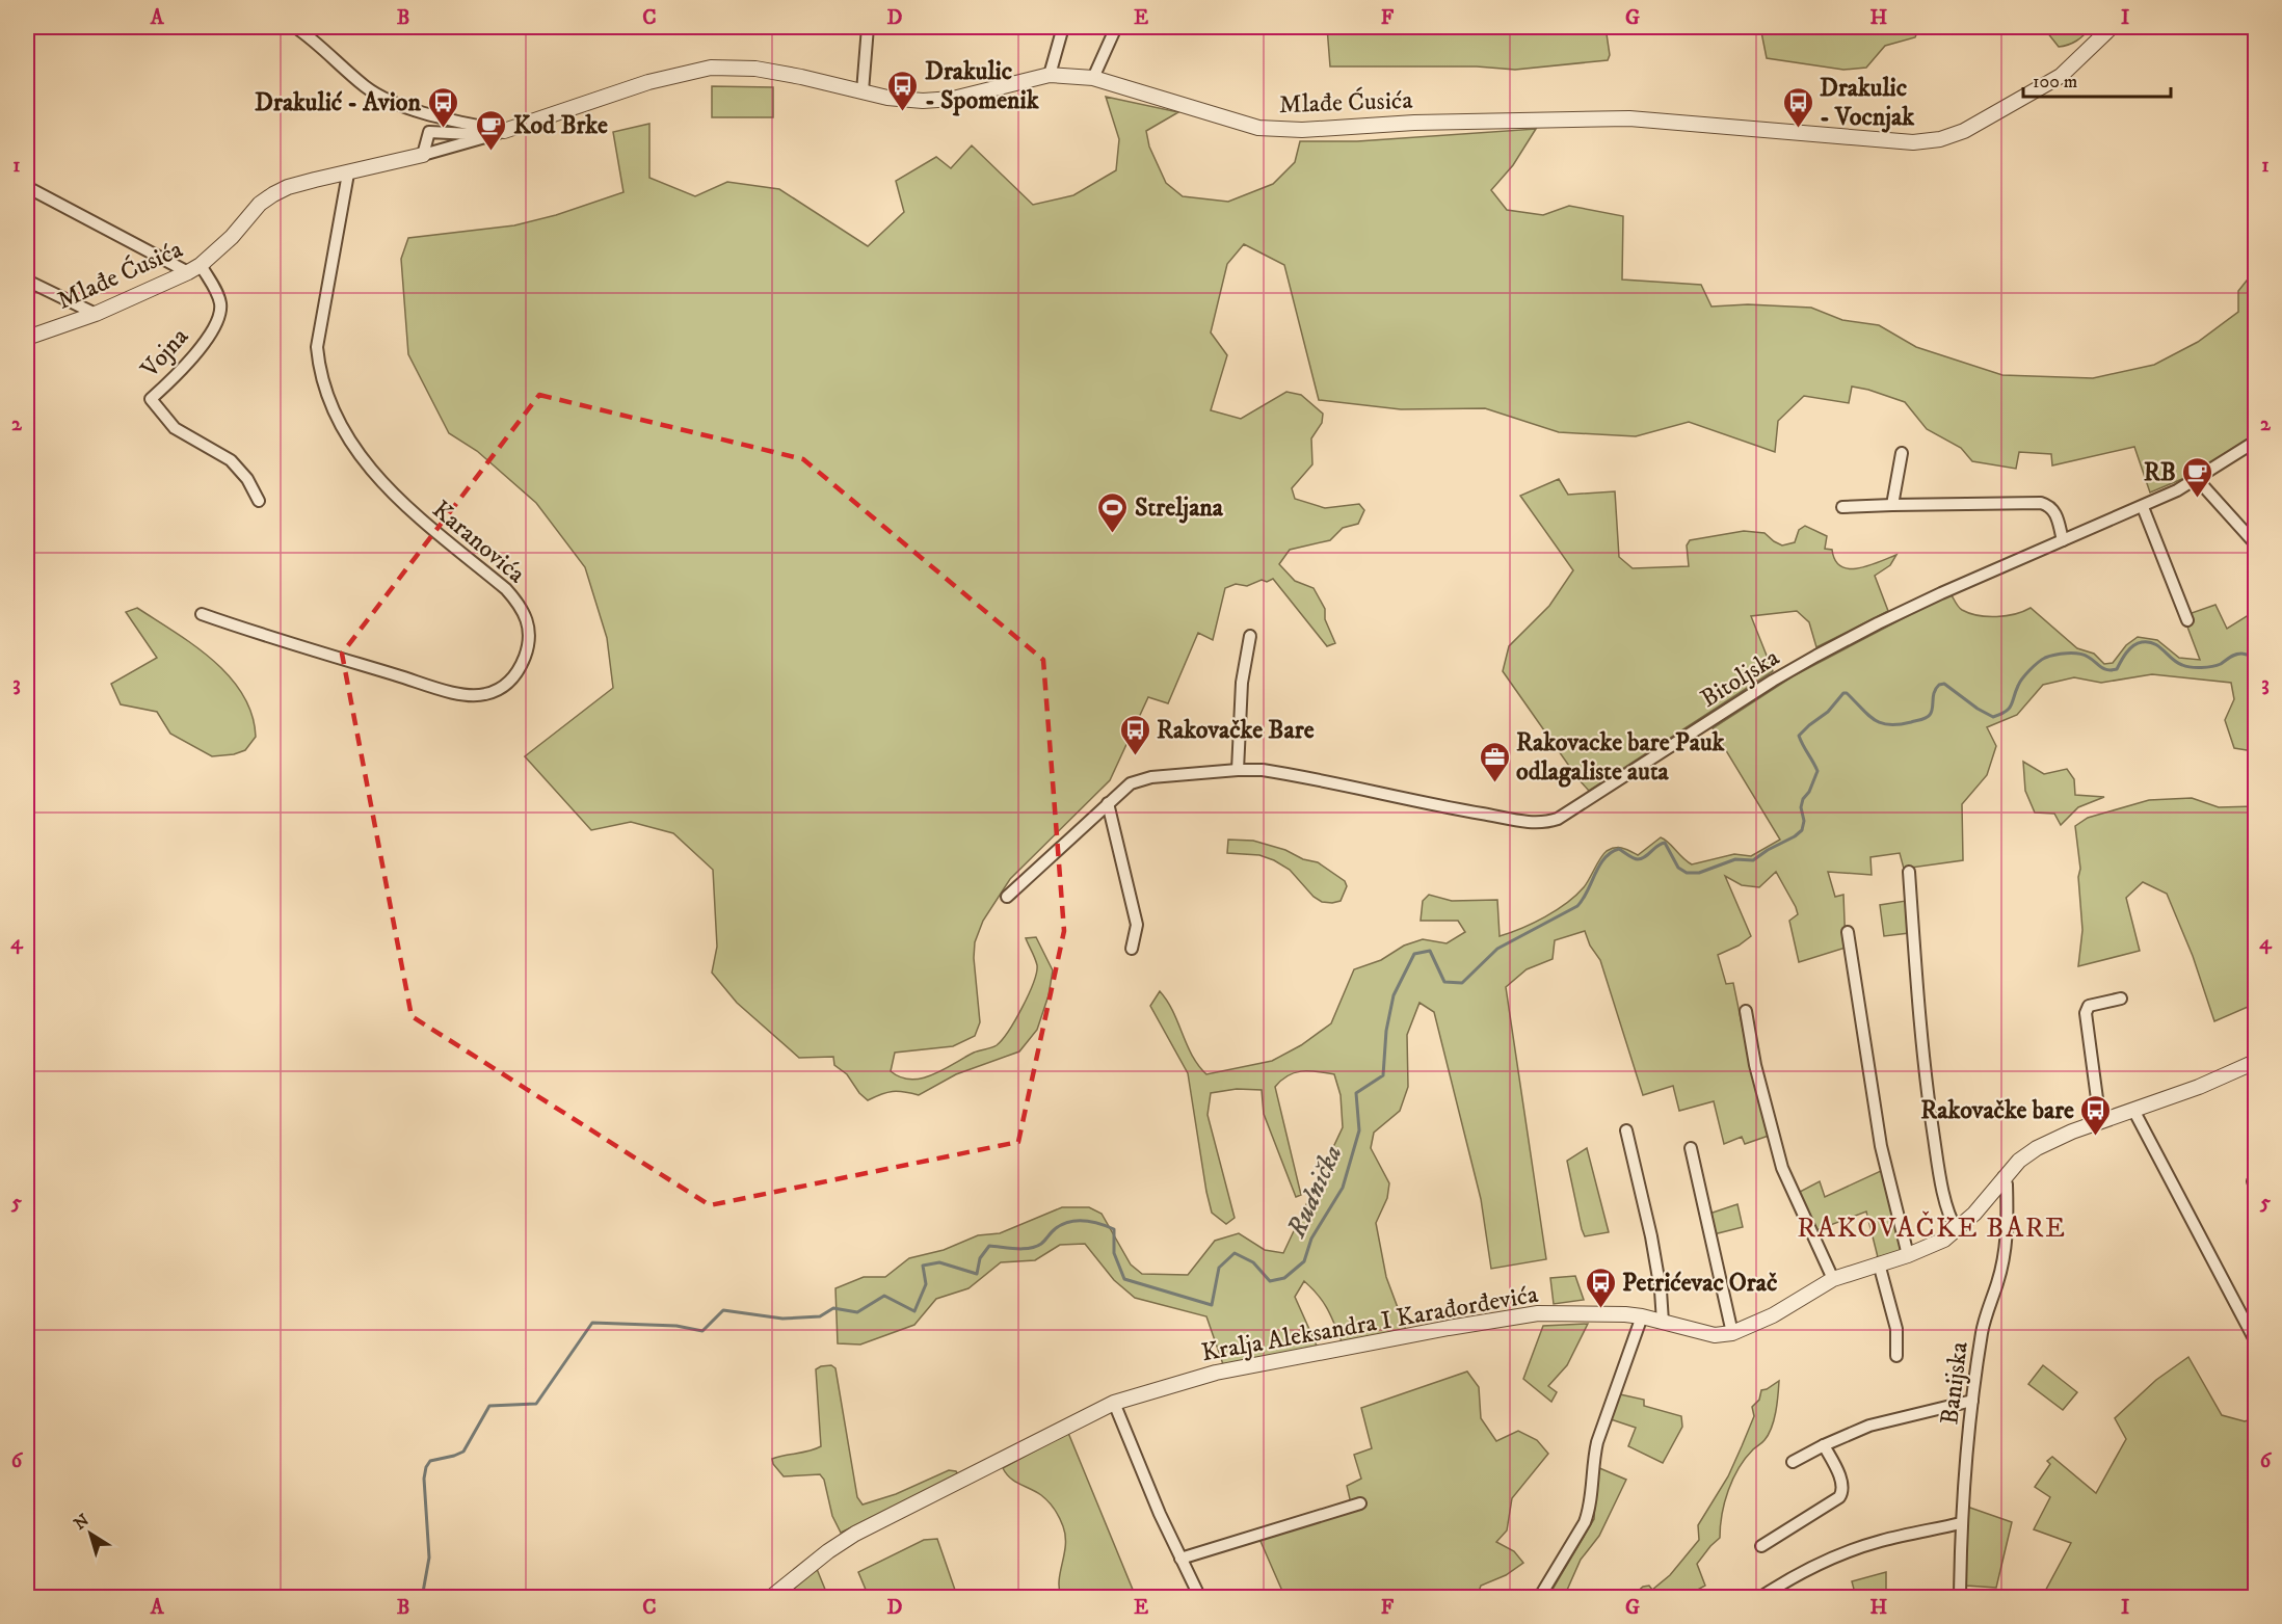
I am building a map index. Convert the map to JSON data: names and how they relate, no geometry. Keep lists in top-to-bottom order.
{
  "streets": {
    "street": [
      "Mlađe Ćusića",
      "Vojna",
      "Karanovića",
      "Bitoljska",
      "Kralja Aleksandra I Karađorđevića",
      "Banijska"
    ]
  },
  "crossings": [
    ["Mlađe Ćusića", "Vojna"],
    ["Mlađe Ćusića", "Karanovića"],
    ["Kralja Aleksandra I Karađorđevića", "Banijska"]
  ],
  "districts": ["RAKOVAČKE BARE"],
  "water": ["Rudnička"],
  "places": {
    "bus stop": [
      "Drakulic - Spomenik",
      "Drakulić - Avion",
      "Drakulic - Vocnjak",
      "Rakovačke Bare",
      "Rakovačke bare",
      "Petrićevac Orač"
    ],
    "cafe": ["Kod Brke", "RB"],
    "sports": ["Streljana"],
    "office": ["Rakovacke bare Pauk odlagaliste auta"]
  },
  "scale_bar": "100 m",
  "north": "top left",
  "grid": {
    "columns": [
      "A",
      "B",
      "C",
      "D",
      "E",
      "F",
      "G",
      "H",
      "I"
    ],
    "rows": [
      "1",
      "2",
      "3",
      "4",
      "5",
      "6"
    ]
  }
}
